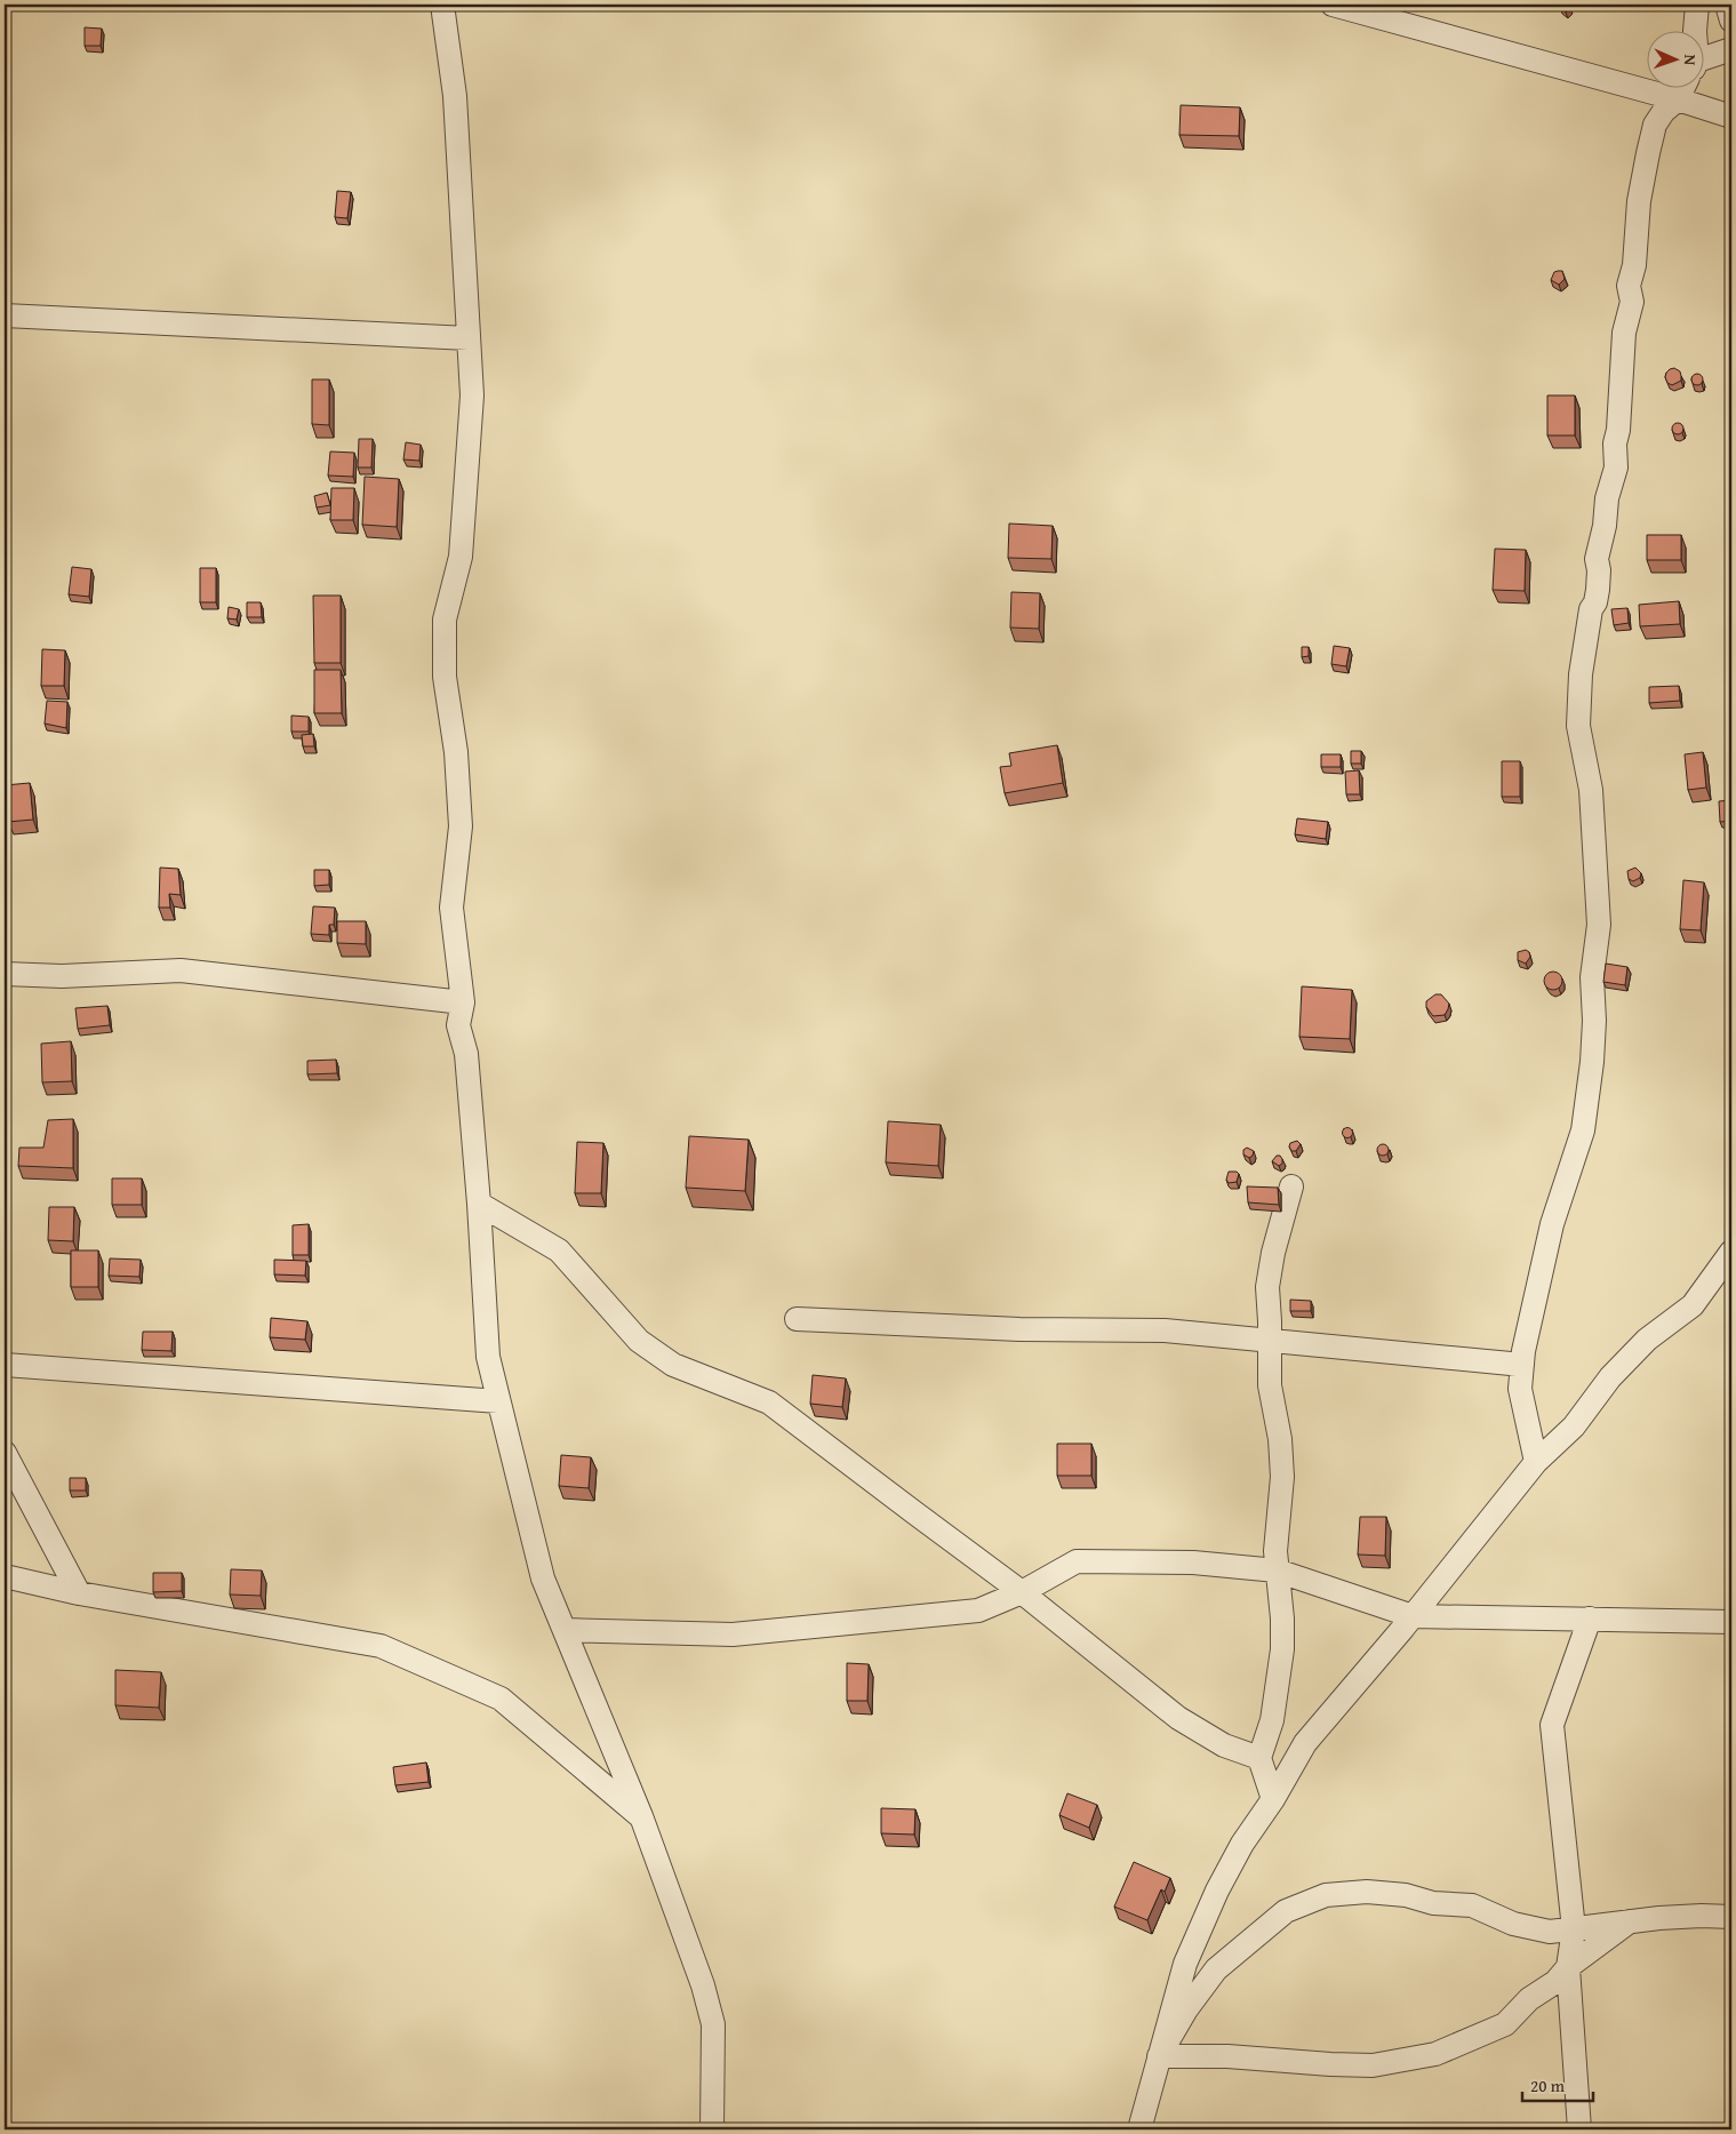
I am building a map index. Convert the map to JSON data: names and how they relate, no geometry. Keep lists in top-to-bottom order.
{
  "scale_bar": "20 m",
  "north": "right"
}
